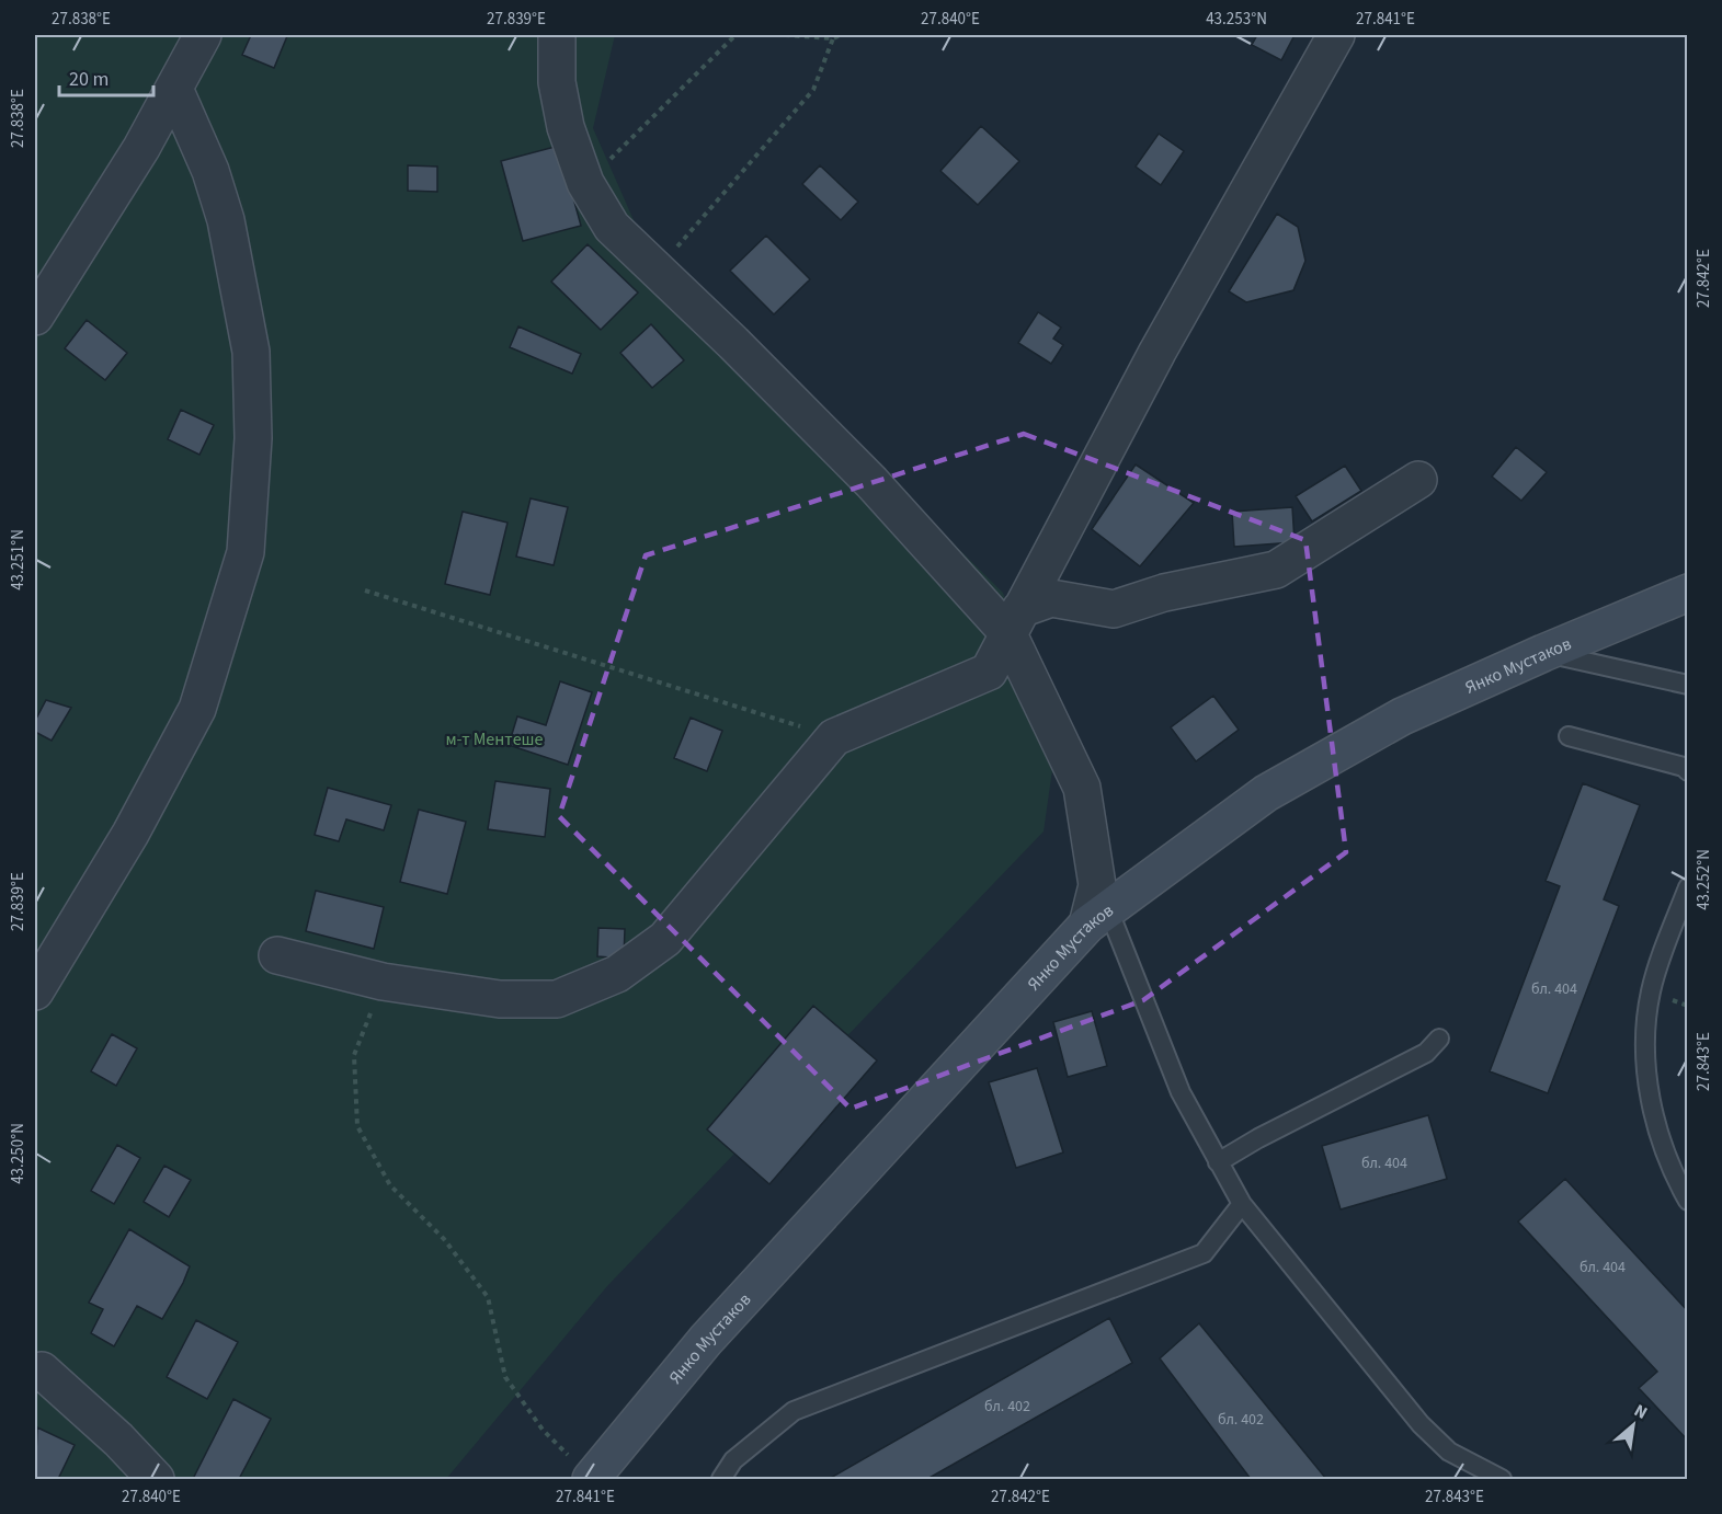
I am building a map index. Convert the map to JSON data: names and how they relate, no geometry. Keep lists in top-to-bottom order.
{
  "streets": {
    "street": ["Янко Мустаков"]
  },
  "parks": ["м-т Ментeше"],
  "house_numbers": [
    "бл. 404",
    "бл. 404",
    "бл. 404",
    "бл. 402",
    "бл. 402"
  ],
  "scale_bar": "20 m",
  "north": "top right",
  "coordinates": [
    "27.838°E",
    "27.839°E",
    "27.840°E",
    "43.253°N",
    "27.841°E",
    "27.842°E",
    "43.251°N",
    "43.252°N",
    "27.843°E",
    "43.250°N"
  ]
}
